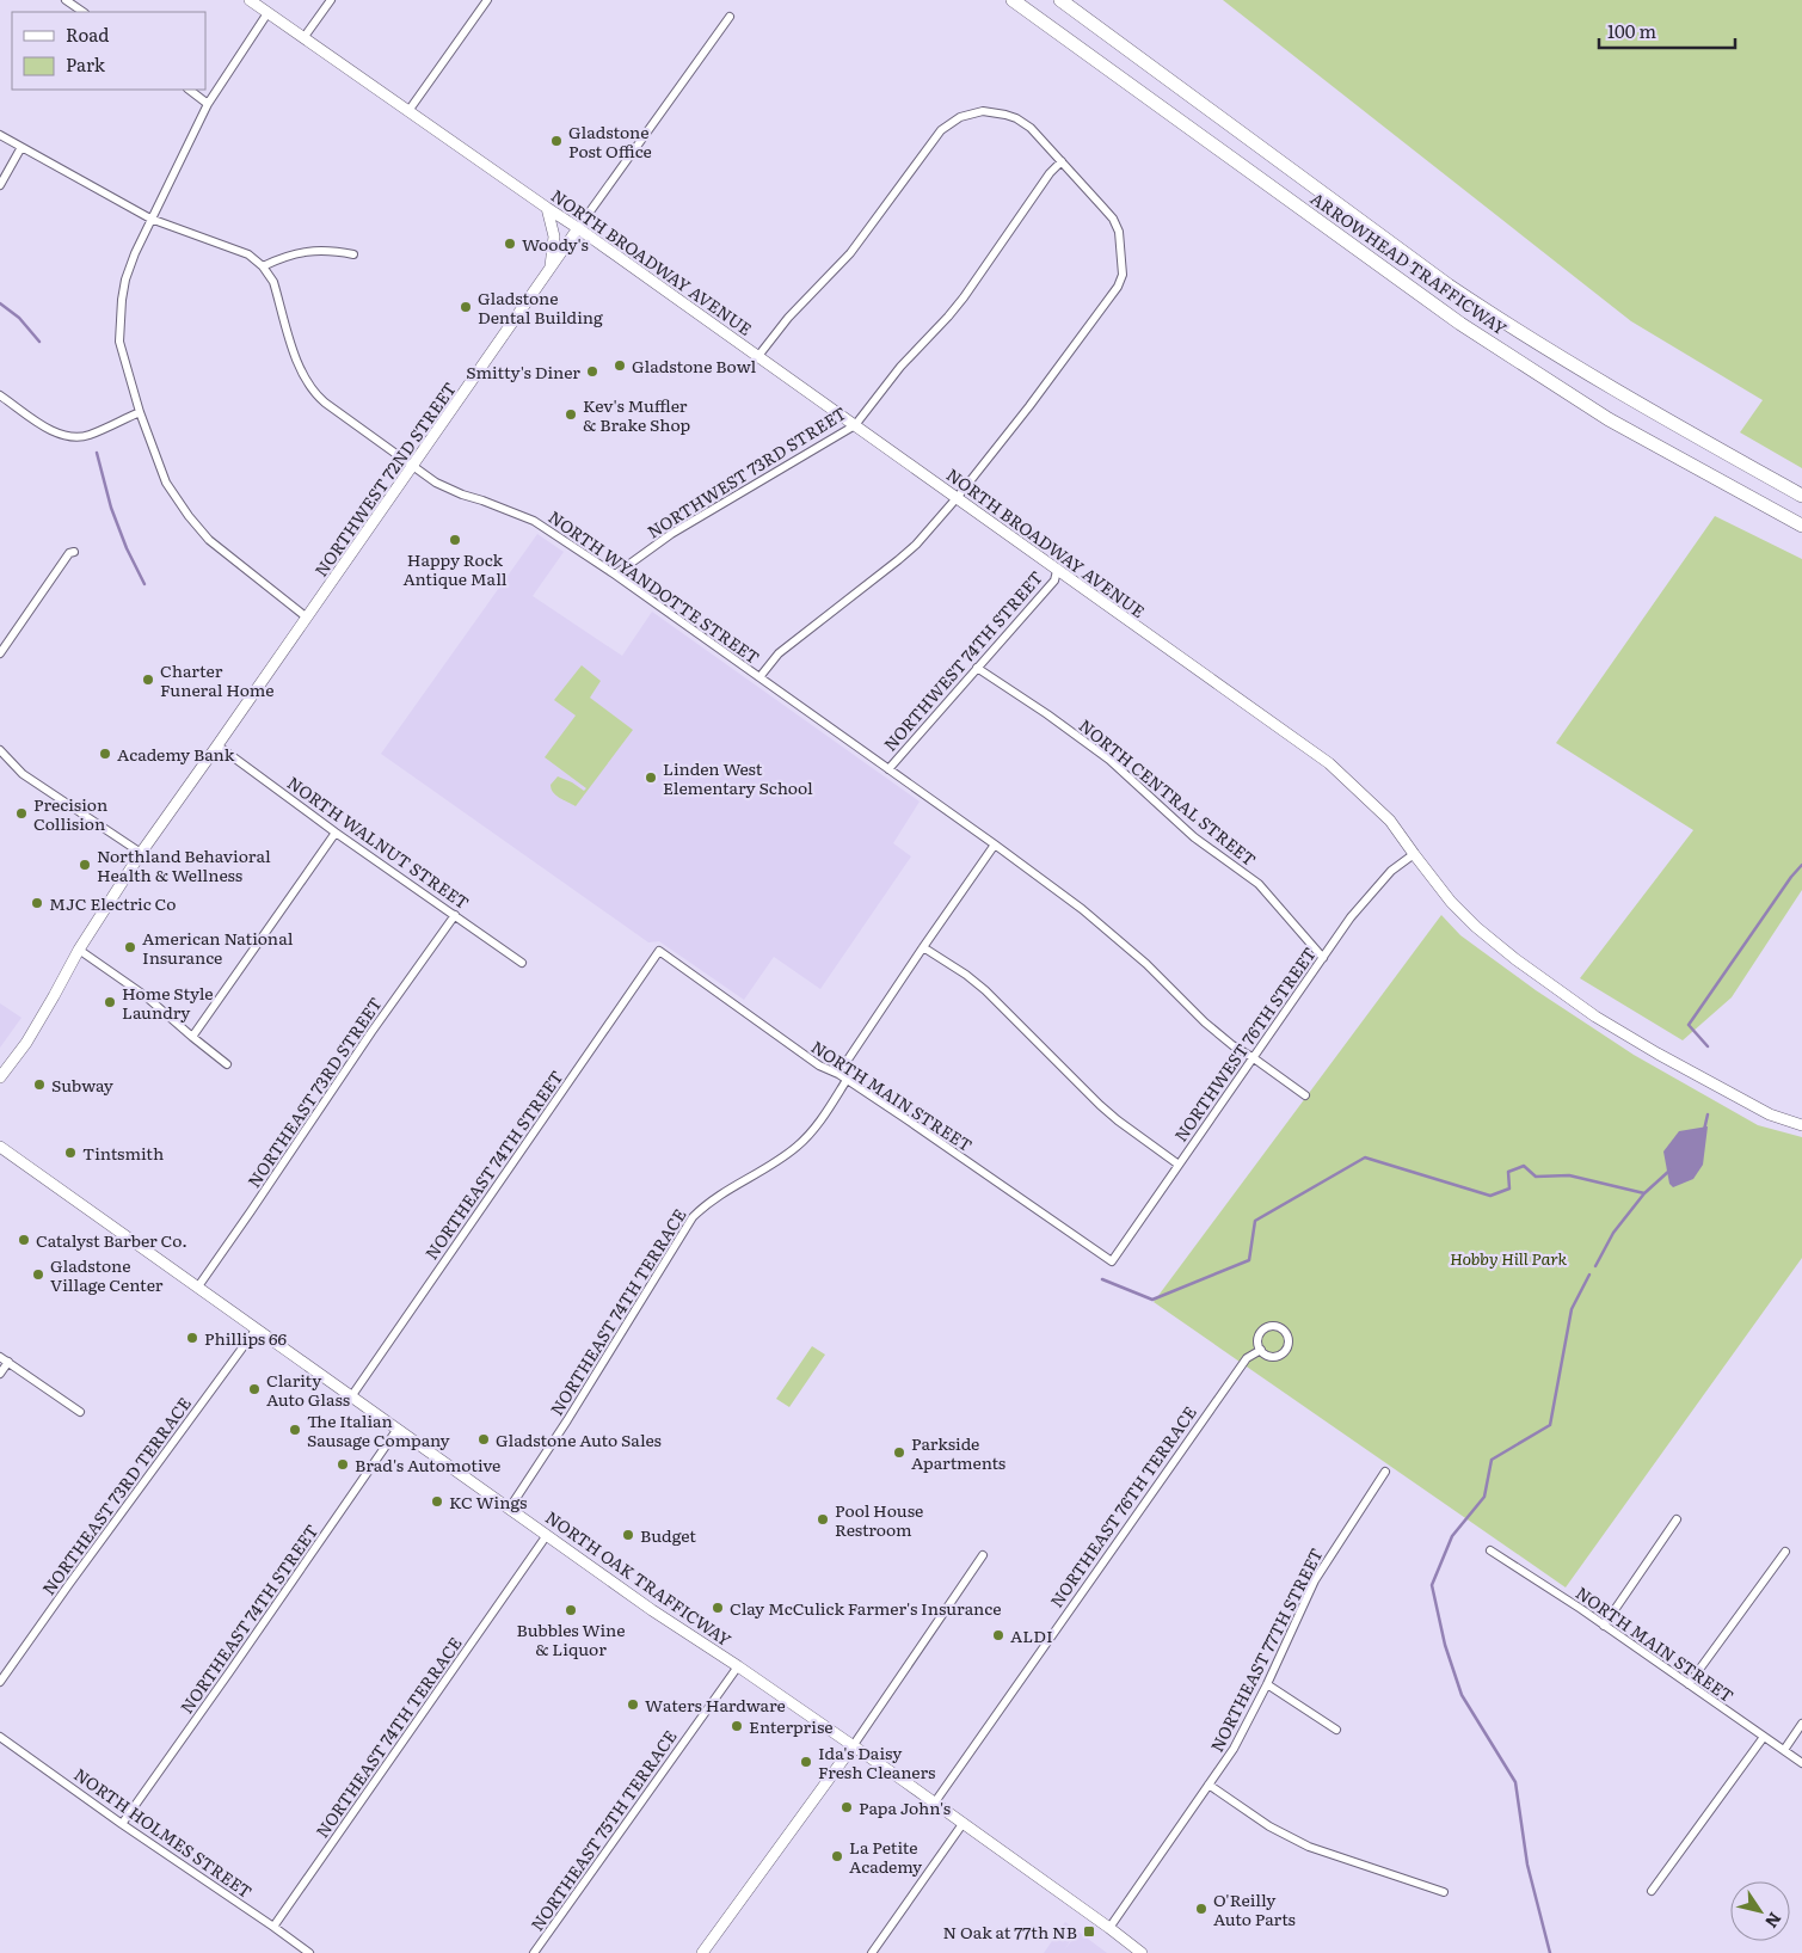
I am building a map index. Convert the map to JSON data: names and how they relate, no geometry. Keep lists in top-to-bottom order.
{
  "streets": {
    "highway": ["ARROWHEAD TRAFFICWAY"],
    "main road": ["NORTH BROADWAY AVENUE", "NORTHWEST 72ND STREET", "NORTH OAK TRAFFICWAY"],
    "street": [
      "NORTHWEST 73RD STREET",
      "NORTH WYANDOTTE STREET",
      "NORTHWEST 74TH STREET",
      "NORTH CENTRAL STREET",
      "NORTH WALNUT STREET",
      "NORTHWEST 76TH STREET",
      "NORTHEAST 73RD STREET",
      "NORTH MAIN STREET",
      "NORTHEAST 74TH STREET",
      "NORTHEAST 74TH TERRACE",
      "NORTHEAST 73RD TERRACE",
      "NORTHEAST 76TH TERRACE",
      "NORTHEAST 77TH STREET",
      "NORTHEAST 75TH TERRACE",
      "NORTH HOLMES STREET"
    ]
  },
  "crossings": [
    ["NORTH BROADWAY AVENUE", "NORTHWEST 73RD STREET"],
    ["NORTH BROADWAY AVENUE", "NORTHWEST 72ND STREET"],
    ["NORTH BROADWAY AVENUE", "NORTHWEST 74TH STREET"],
    ["NORTH BROADWAY AVENUE", "NORTHWEST 76TH STREET"],
    ["NORTHWEST 73RD STREET", "NORTH WYANDOTTE STREET"],
    ["NORTHWEST 72ND STREET", "NORTH WYANDOTTE STREET"],
    ["NORTHWEST 72ND STREET", "NORTH WALNUT STREET"],
    ["NORTH WYANDOTTE STREET", "NORTHWEST 74TH STREET"],
    ["NORTH WYANDOTTE STREET", "NORTHWEST 76TH STREET"],
    ["NORTHWEST 74TH STREET", "NORTH CENTRAL STREET"],
    ["NORTH CENTRAL STREET", "NORTHWEST 76TH STREET"],
    ["NORTH WALNUT STREET", "NORTHEAST 73RD STREET"],
    ["NORTHWEST 76TH STREET", "NORTH MAIN STREET"],
    ["NORTHEAST 73RD STREET", "NORTH OAK TRAFFICWAY"],
    ["NORTH MAIN STREET", "NORTHEAST 74TH STREET"],
    ["NORTH MAIN STREET", "NORTHEAST 74TH TERRACE"],
    ["NORTHEAST 74TH STREET", "NORTH OAK TRAFFICWAY"],
    ["NORTHEAST 74TH STREET", "NORTH HOLMES STREET"],
    ["NORTHEAST 74TH TERRACE", "NORTH OAK TRAFFICWAY"],
    ["NORTHEAST 74TH TERRACE", "NORTH HOLMES STREET"],
    ["NORTHEAST 73RD TERRACE", "NORTH OAK TRAFFICWAY"],
    ["NORTHEAST 76TH TERRACE", "NORTH OAK TRAFFICWAY"],
    ["NORTH OAK TRAFFICWAY", "NORTHEAST 77TH STREET"],
    ["NORTH OAK TRAFFICWAY", "NORTHEAST 75TH TERRACE"]
  ],
  "parks": ["Hobby Hill Park"],
  "places": {
    "other": [
      "Gladstone Post Office",
      "Woody's",
      "Gladstone Dental Building",
      "Gladstone Bowl",
      "Smitty's Diner",
      "Kev's Muffler & Brake Shop",
      "Happy Rock Antique Mall",
      "Charter Funeral Home",
      "Academy Bank",
      "Linden West Elementary School",
      "Precision Collision",
      "Northland Behavioral Health & Wellness",
      "MJC Electric Co",
      "American National Insurance",
      "Home Style Laundry",
      "Subway",
      "Tintsmith",
      "Catalyst Barber Co.",
      "Gladstone Village Center",
      "Phillips 66",
      "Clarity Auto Glass",
      "The Italian Sausage Company",
      "Gladstone Auto Sales",
      "Parkside Apartments",
      "Brad's Automotive",
      "KC Wings",
      "Pool House Restroom",
      "Budget",
      "Clay McCulick Farmer's Insurance",
      "Bubbles Wine & Liquor",
      "ALDI",
      "Waters Hardware",
      "Enterprise",
      "Ida's Daisy Fresh Cleaners",
      "Papa John's",
      "La Petite Academy",
      "O'Reilly Auto Parts"
    ],
    "transit": ["N Oak at 77th NB"]
  },
  "legend": ["Road", "Park"],
  "scale_bar": "100 m",
  "north": "bottom right"
}
